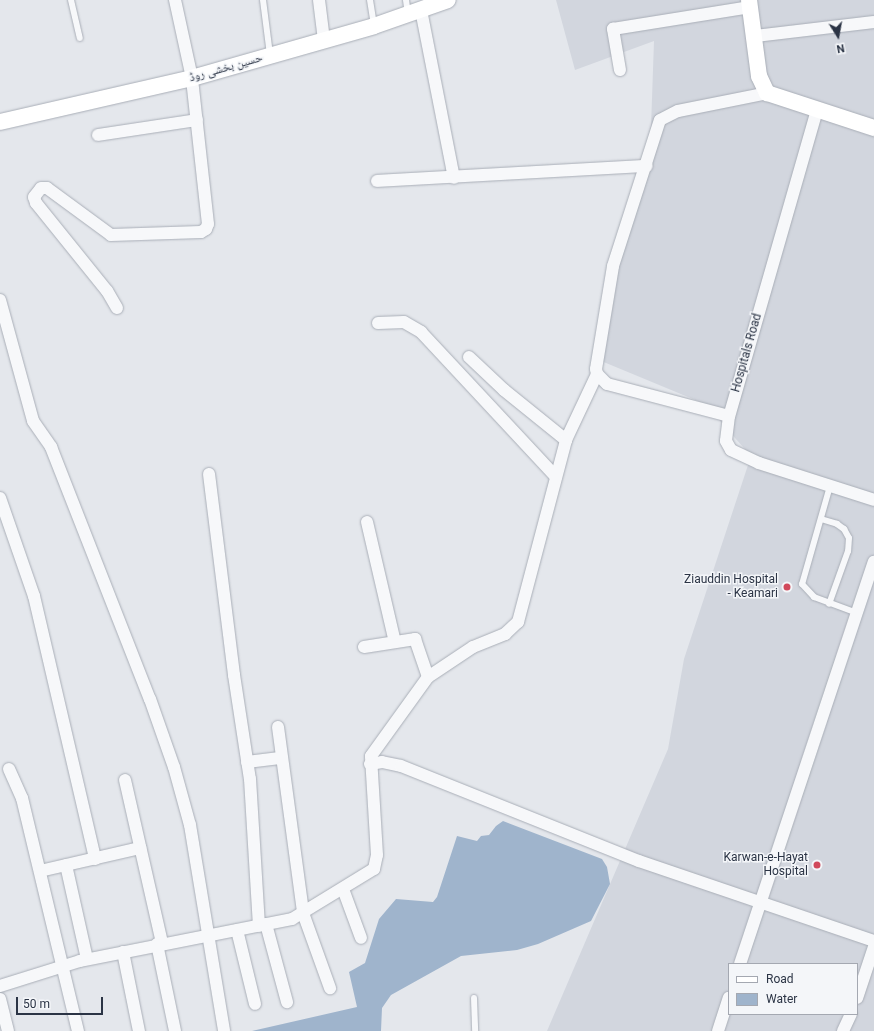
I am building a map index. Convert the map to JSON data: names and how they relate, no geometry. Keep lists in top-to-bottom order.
{
  "streets": {
    "street": ["حسین بخشی روڈ", "Hospitals Road"]
  },
  "places": ["Ziauddin Hospital - Keamari", "Karwan-e-Hayat Hospital"],
  "legend": ["Road", "Water"],
  "scale_bar": "50 m",
  "north": "bottom"
}
